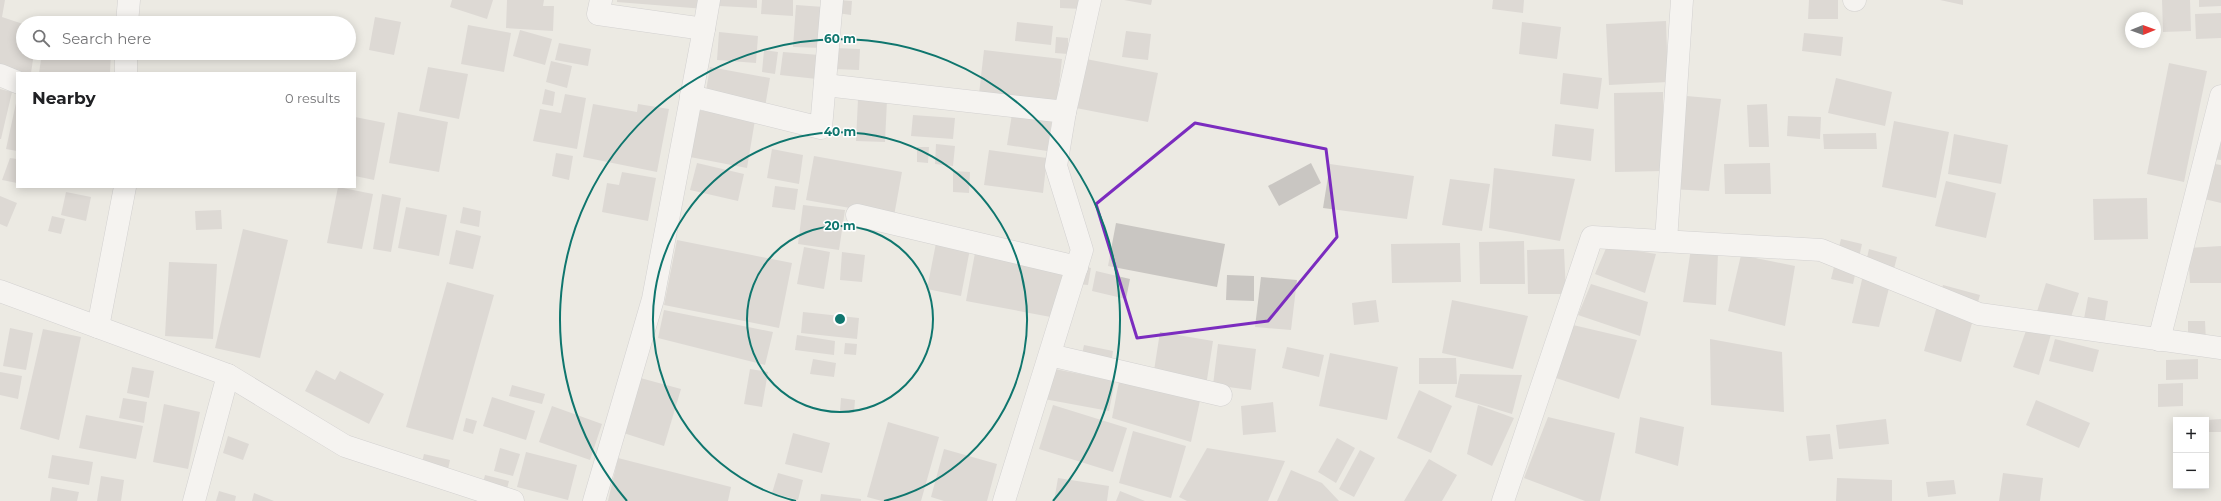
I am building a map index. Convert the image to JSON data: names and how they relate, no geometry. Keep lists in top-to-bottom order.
{
  "north": "right",
  "page": {
    "search": "Search here",
    "heading": ["Nearby", "0 results"],
    "map_buttons": ["+", "−"]
  },
  "rings": ["60 m", "40 m", "20 m"]
}
